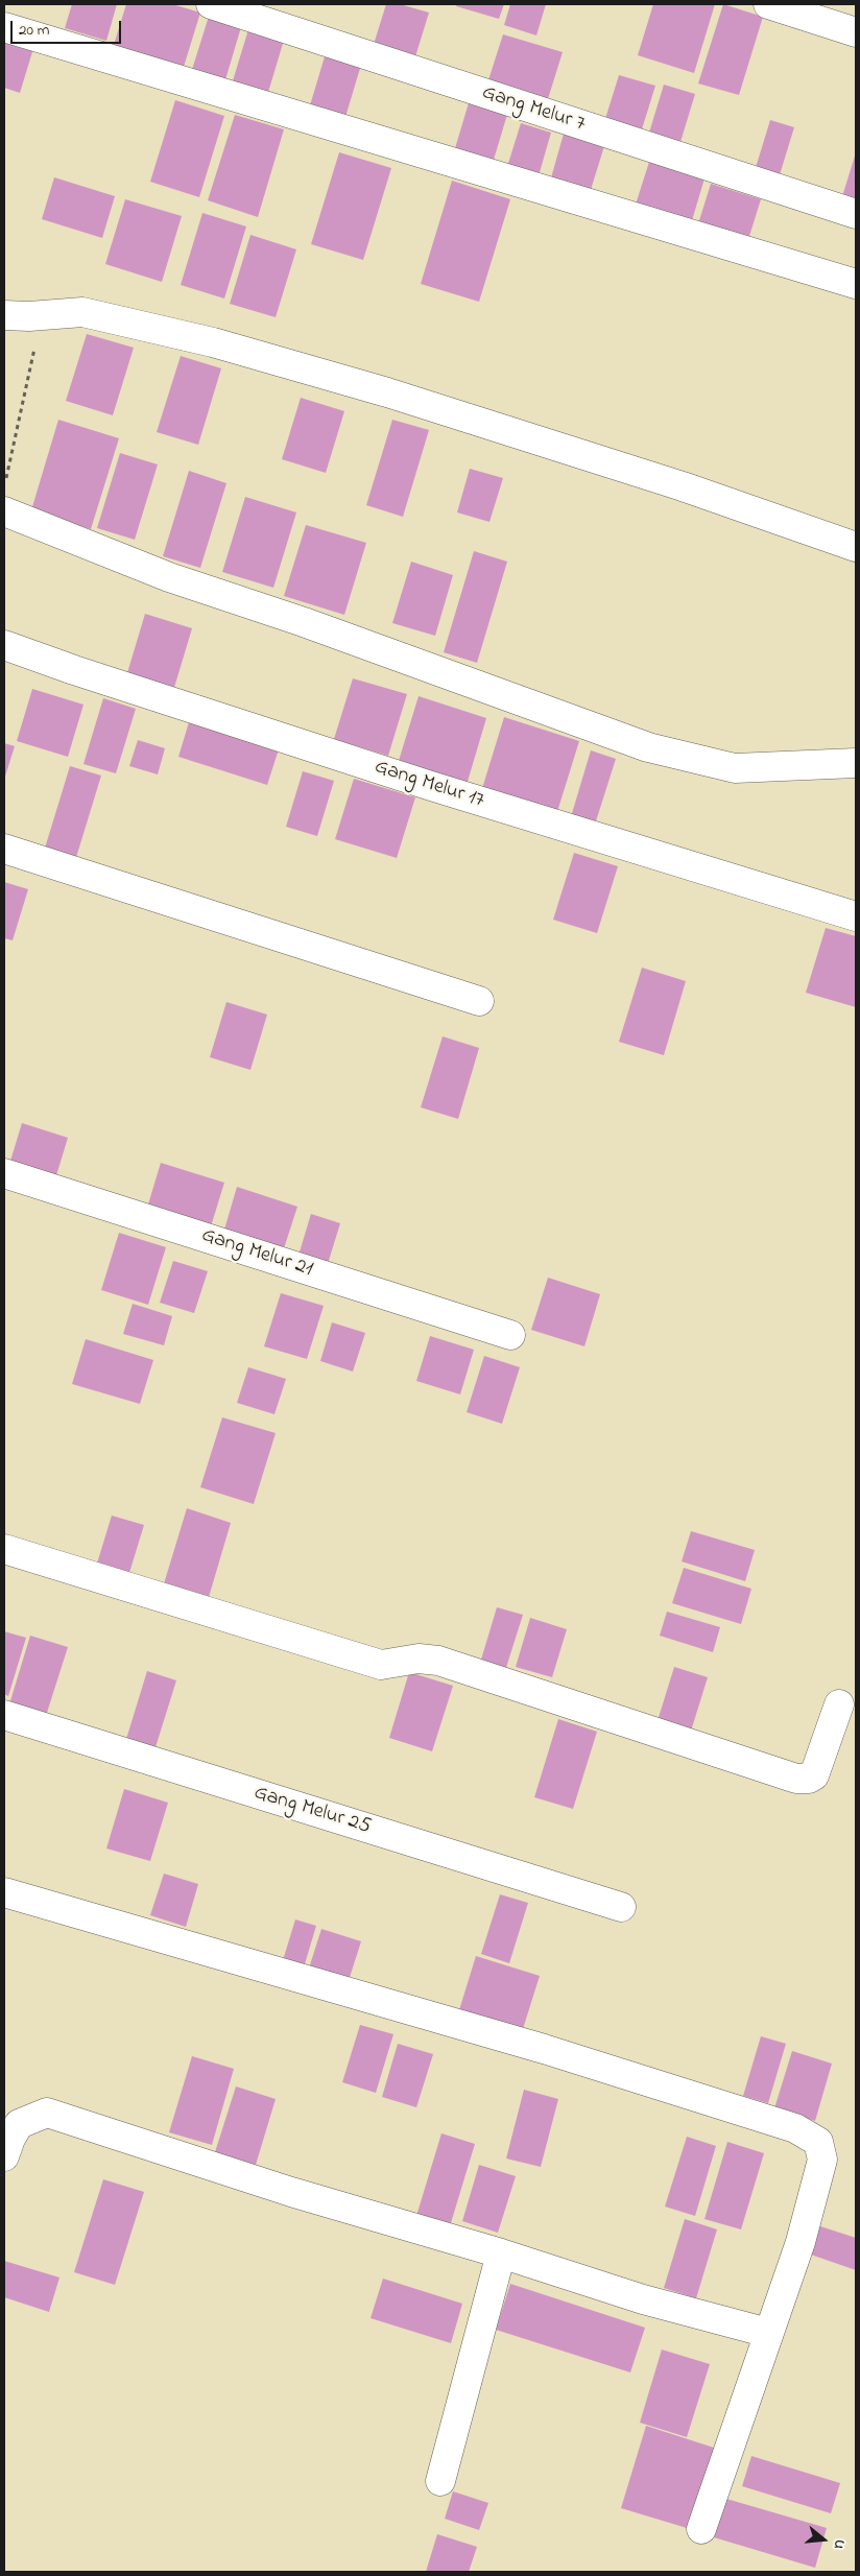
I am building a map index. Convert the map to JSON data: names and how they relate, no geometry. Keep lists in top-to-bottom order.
{
  "streets": {
    "street": [
      "Gang Melur 7",
      "Gang Melur 17",
      "Gang Melur 21",
      "Gang Melur 25"
    ]
  },
  "scale_bar": "20 m",
  "north": "right"
}
